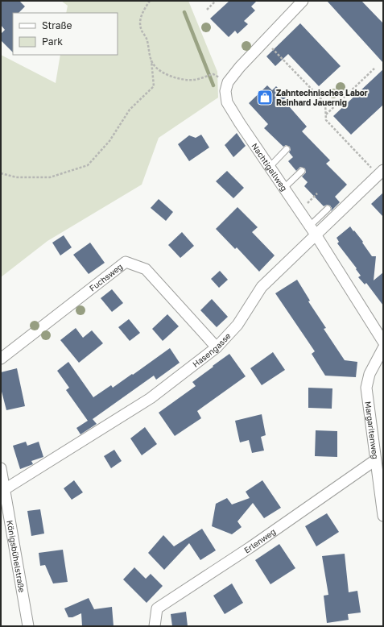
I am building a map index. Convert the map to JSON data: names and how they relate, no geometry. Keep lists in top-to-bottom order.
{
  "streets": {
    "street": [
      "Nachtigallweg",
      "Fuchsweg",
      "Hasengasse",
      "Margaritenweg",
      "Erlenweg",
      "Königsbühelstraße"
    ]
  },
  "crossings": [
    ["Nachtigallweg", "Hasengasse"],
    ["Fuchsweg", "Hasengasse"],
    ["Hasengasse", "Königsbühelstraße"],
    ["Margaritenweg", "Erlenweg"]
  ],
  "places": {
    "shop": ["Zahntechnisches Labor Reinhard Jauernig"]
  },
  "legend": ["Straße", "Park"]
}
